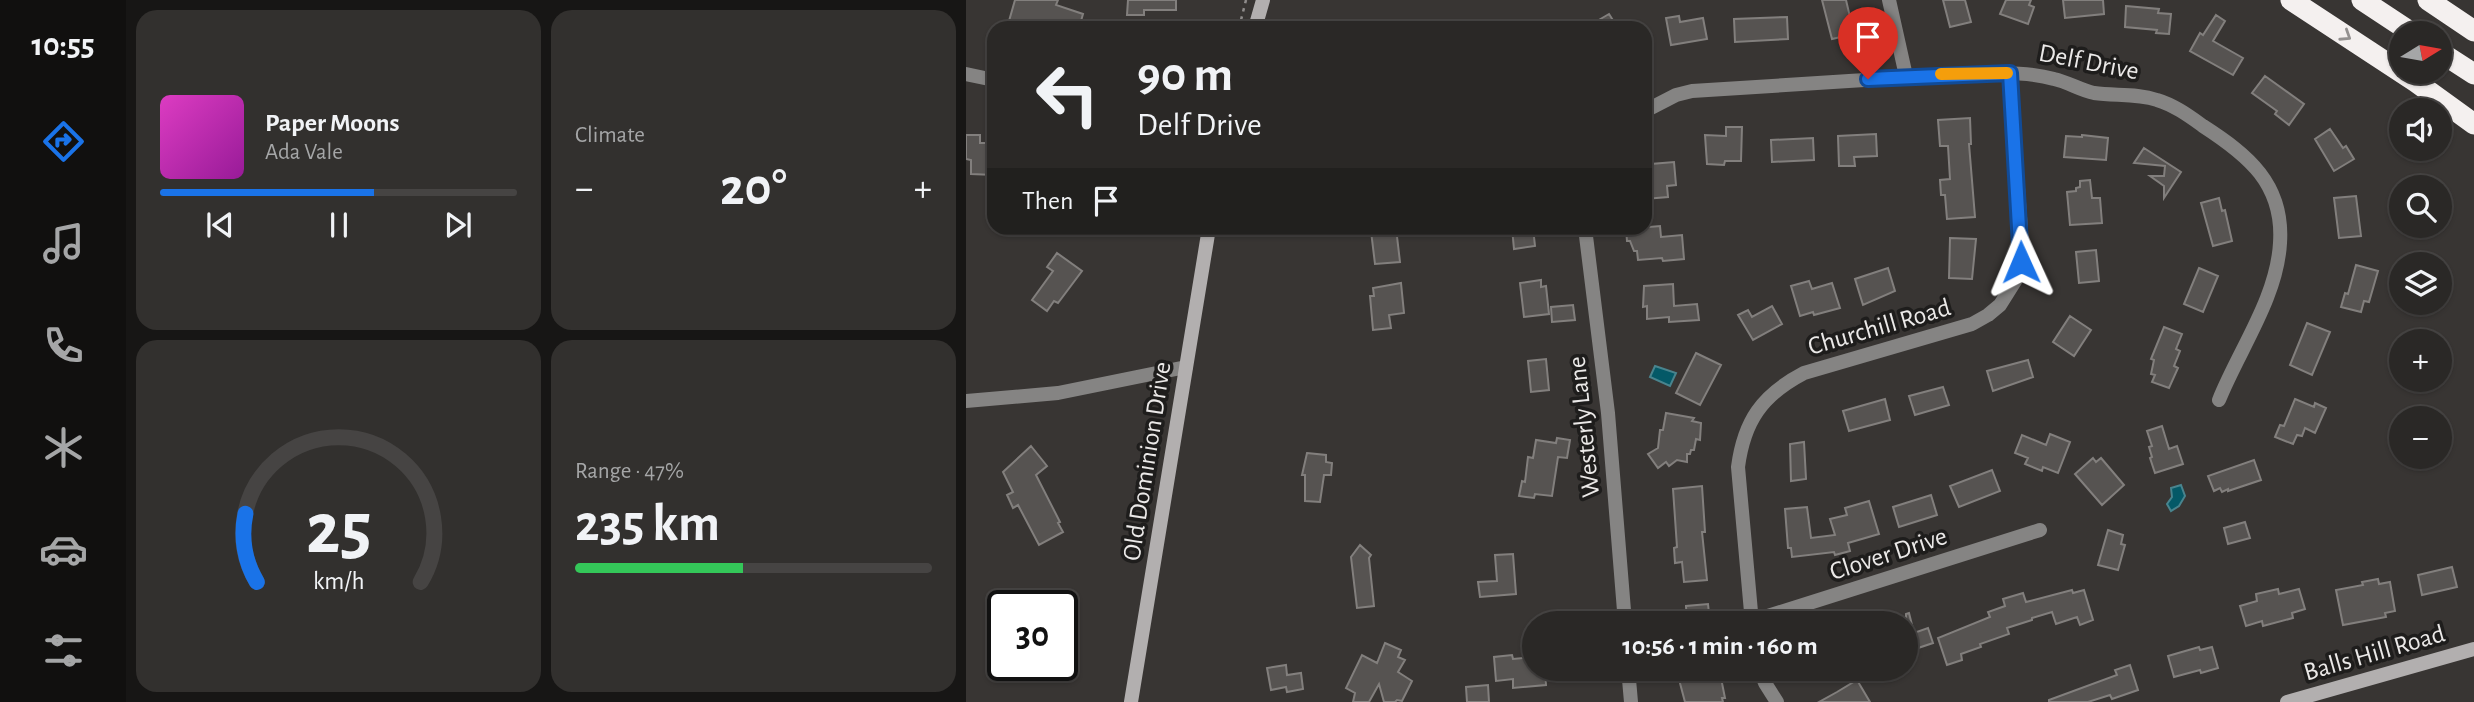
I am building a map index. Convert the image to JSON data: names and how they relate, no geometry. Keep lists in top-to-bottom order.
{
  "streets": {
    "main road": ["Old Dominion Drive", "Balls Hill Road"],
    "street": [
      "Delf Drive",
      "Churchill Road",
      "Westerly Lane",
      "Clover Drive"
    ]
  },
  "crossings": [
    ["Delf Drive", "Churchill Road"]
  ],
  "north": "right",
  "page": {
    "tabs": "10:55",
    "tile": [
      "Climate",
      ["Range · 47%", "235 km"]
    ],
    "map_buttons": ["+", "−"],
    "turn": ["90 m", "Delf Drive"],
    "song": ["Paper Moons", "Ada Vale"],
    "heat": ["−", "20°", "+"],
    "then": "Then",
    "limit": "30",
    "trip": "10:56 · 1 min · 160 m",
    "gauge": ["25", "km/h"]
  }
}
